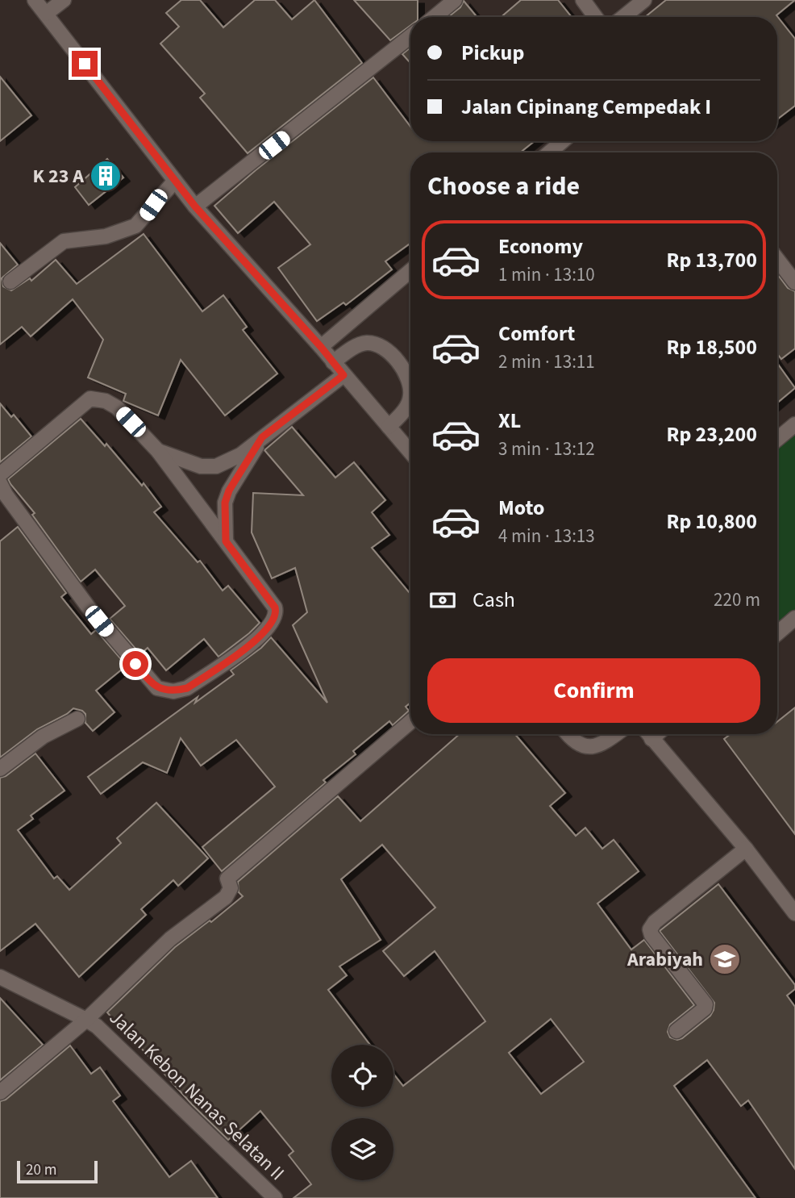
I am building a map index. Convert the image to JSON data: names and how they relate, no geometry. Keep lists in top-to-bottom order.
{
  "streets": {
    "street": ["Jalan Kebon Nanas Selatan II"]
  },
  "places": {
    "building": ["K 23 A"],
    "school or university": ["Arabiyah"]
  },
  "scale_bar": "20 m",
  "page": {
    "banner": ["Pickup", "Jalan Cipinang Cempedak I"],
    "heading": "Choose a ride",
    "list": [
      {
        "name": "Economy",
        "note": "1 min · 13:10",
        "value": "Rp 13,700"
      },
      {
        "name": "Comfort",
        "note": "2 min · 13:11",
        "value": "Rp 18,500"
      },
      {
        "name": "XL",
        "note": "3 min · 13:12",
        "value": "Rp 23,200"
      },
      {
        "name": "Moto",
        "note": "4 min · 13:13",
        "value": "Rp 10,800"
      }
    ],
    "pay": ["Cash", "220 m"],
    "buttons": "Confirm",
    "scale": "20 m"
  }
}
